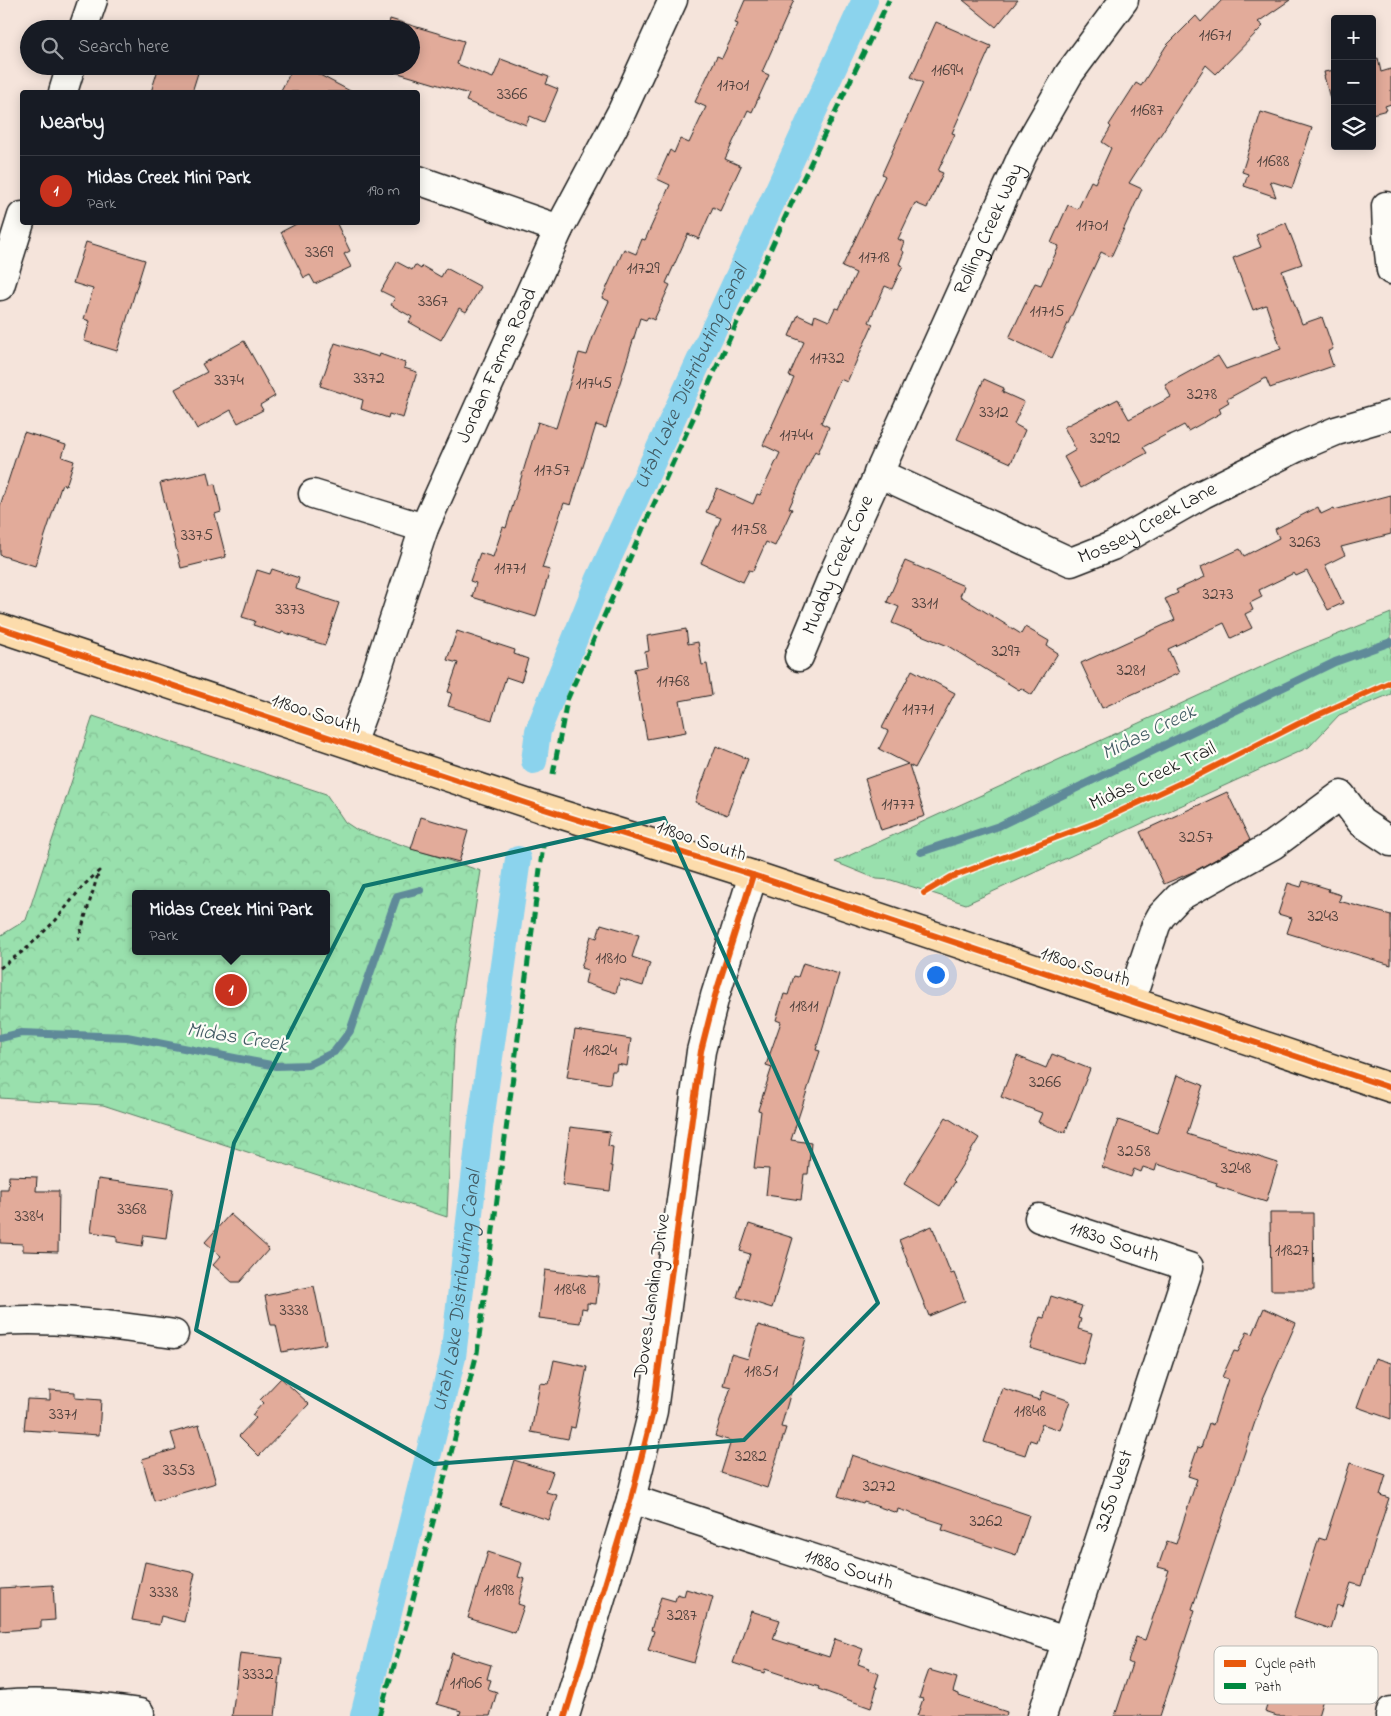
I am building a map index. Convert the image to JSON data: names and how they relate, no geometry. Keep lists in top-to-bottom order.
{
  "streets": {
    "main road": ["11800 South"],
    "street": [
      "Rolling Creek Way",
      "Jordan Farms Road",
      "Mossey Creek Lane",
      "Muddy Creek Cove",
      "11830 South",
      "Doves Landing Drive",
      "3250 West",
      "11880 South"
    ],
    "cycle path": ["Midas Creek Trail"]
  },
  "crossings": [
    ["Rolling Creek Way", "Mossey Creek Lane"],
    ["Rolling Creek Way", "Muddy Creek Cove"],
    ["Jordan Farms Road", "11800 South"],
    ["Mossey Creek Lane", "Muddy Creek Cove"],
    ["11800 South", "Doves Landing Drive"],
    ["11830 South", "3250 West"],
    ["Doves Landing Drive", "11880 South"],
    ["3250 West", "11880 South"]
  ],
  "water": ["Utah Lake Distributing Canal", "Midas Creek"],
  "house_numbers": [
    "11671",
    "11694",
    "11701",
    "3366",
    "11687",
    "11688",
    "11701",
    "3369",
    "11718",
    "11729",
    "3367",
    "11715",
    "11732",
    "3372",
    "3374",
    "11745",
    "3278",
    "3312",
    "11744",
    "3292",
    "11757",
    "11758",
    "3375",
    "3263",
    "11771",
    "3273",
    "3311",
    "3373",
    "3297",
    "3281",
    "11768",
    "11771",
    "11777",
    "3257",
    "3243",
    "11810",
    "11811",
    "11824",
    "3266",
    "3258",
    "3248",
    "3368",
    "3384",
    "11827",
    "11848",
    "3338",
    "11851",
    "11848",
    "3371",
    "3282",
    "3353",
    "3272",
    "3262",
    "11898",
    "3338",
    "3287",
    "3332",
    "11906"
  ],
  "legend": ["Cycle path", "Path"],
  "page": {
    "map_buttons": ["+", "−"],
    "search": "Search here",
    "heading": "Nearby",
    "list": [
      {
        "mark": "1",
        "name": "Midas Creek Mini Park",
        "note": "Park",
        "value": "190 m"
      }
    ],
    "popup": ["Midas Creek Mini Park", "Park"],
    "pins": "1"
  }
}
